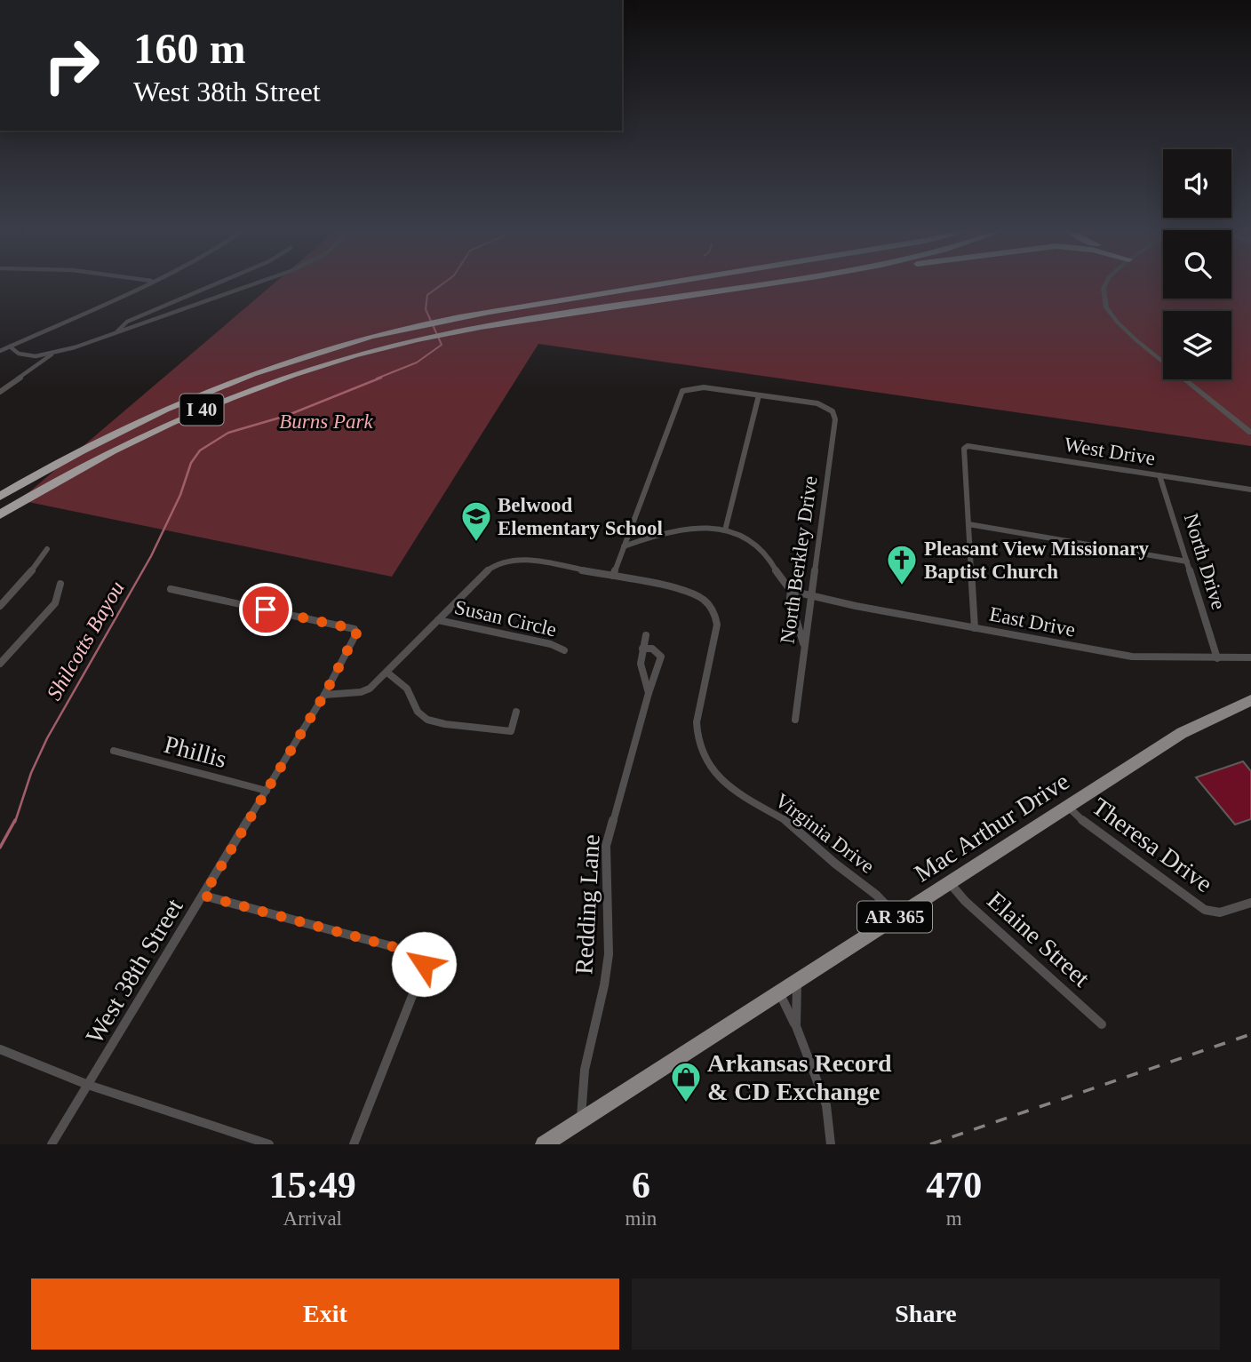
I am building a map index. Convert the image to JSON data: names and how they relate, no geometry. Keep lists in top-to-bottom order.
{
  "streets": {
    "highway": ["I 40"],
    "main road": ["Mac Arthur Drive", "AR 365"],
    "street": [
      "West Drive",
      "North Berkley Drive",
      "North Drive",
      "Susan Circle",
      "East Drive",
      "Phillis",
      "Virginia Drive",
      "Theresa Drive",
      "Redding Lane",
      "Elaine Street",
      "West 38th Street"
    ]
  },
  "crossings": [
    ["West Drive", "North Drive"],
    ["North Berkley Drive", "East Drive"],
    ["North Drive", "East Drive"],
    ["Susan Circle", "Virginia Drive"],
    ["Phillis", "West 38th Street"],
    ["Mac Arthur Drive", "Virginia Drive"],
    ["Mac Arthur Drive", "Theresa Drive"],
    ["Mac Arthur Drive", "Redding Lane"],
    ["Mac Arthur Drive", "Elaine Street"]
  ],
  "water": ["Shilcotts Bayou"],
  "parks": ["Burns Park"],
  "places": {
    "school or university": ["Belwood Elementary School"],
    "church": ["Pleasant View Missionary Baptist Church"],
    "shop": ["Arkansas Record & CD Exchange"]
  },
  "page": {
    "turn": ["160 m", "West 38th Street"],
    "eta": [
      "15:49",
      "Arrival",
      "6",
      "min",
      "470",
      "m"
    ],
    "buttons": ["Exit", "Share"]
  }
}
